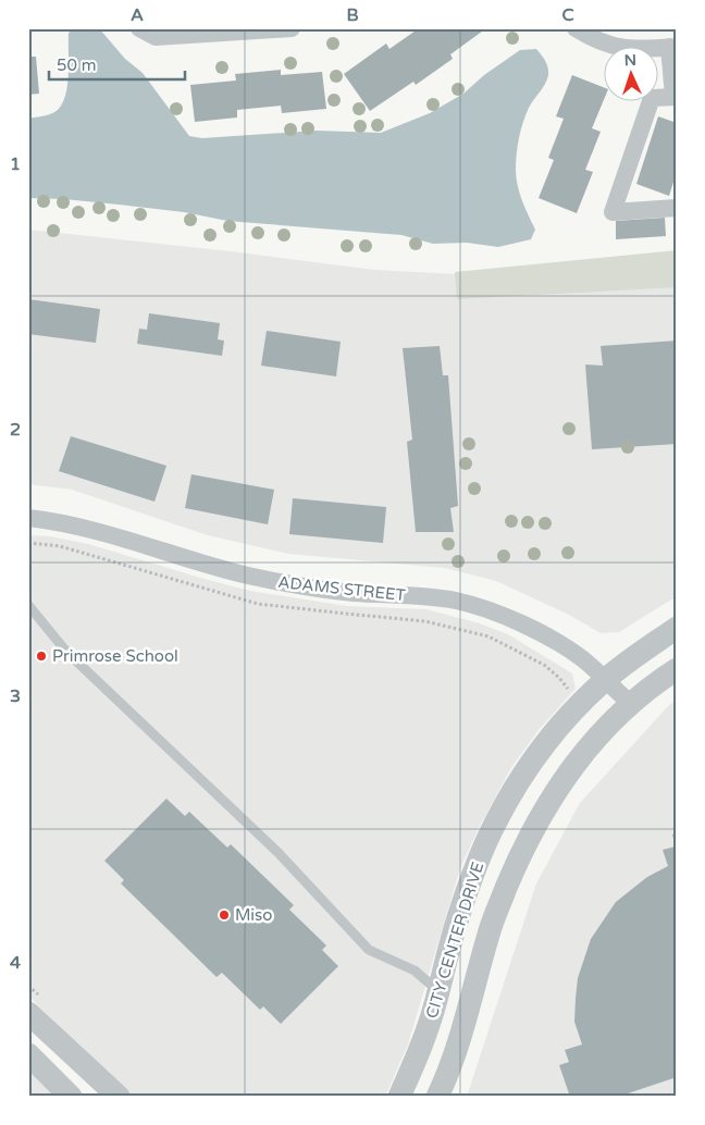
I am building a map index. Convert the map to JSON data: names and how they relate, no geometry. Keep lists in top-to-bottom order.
{
  "streets": {
    "street": ["ADAMS STREET", "CITY CENTER DRIVE"]
  },
  "crossings": [
    ["ADAMS STREET", "CITY CENTER DRIVE"]
  ],
  "places": ["Primrose School", "Miso"],
  "scale_bar": "50 m",
  "north": "top",
  "grid": {
    "columns": ["A", "B", "C"],
    "rows": [
      "1",
      "2",
      "3",
      "4"
    ]
  }
}
